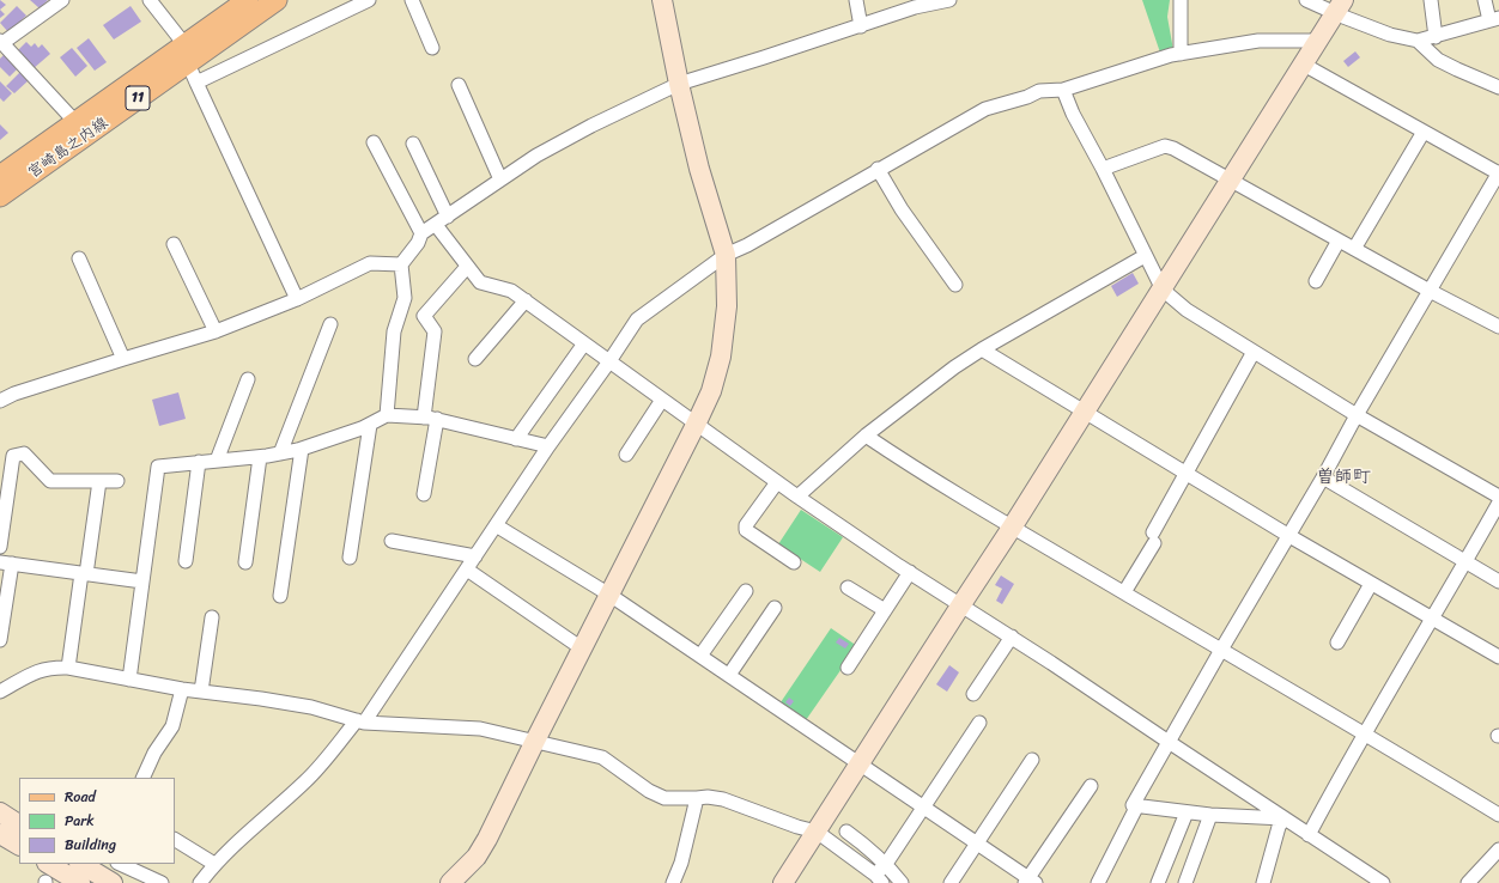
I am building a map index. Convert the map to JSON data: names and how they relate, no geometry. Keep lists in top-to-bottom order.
{
  "streets": {
    "main road": ["11", "宮崎島之内線"]
  },
  "districts": ["曽師町"],
  "legend": ["Road", "Park", "Building"]
}
